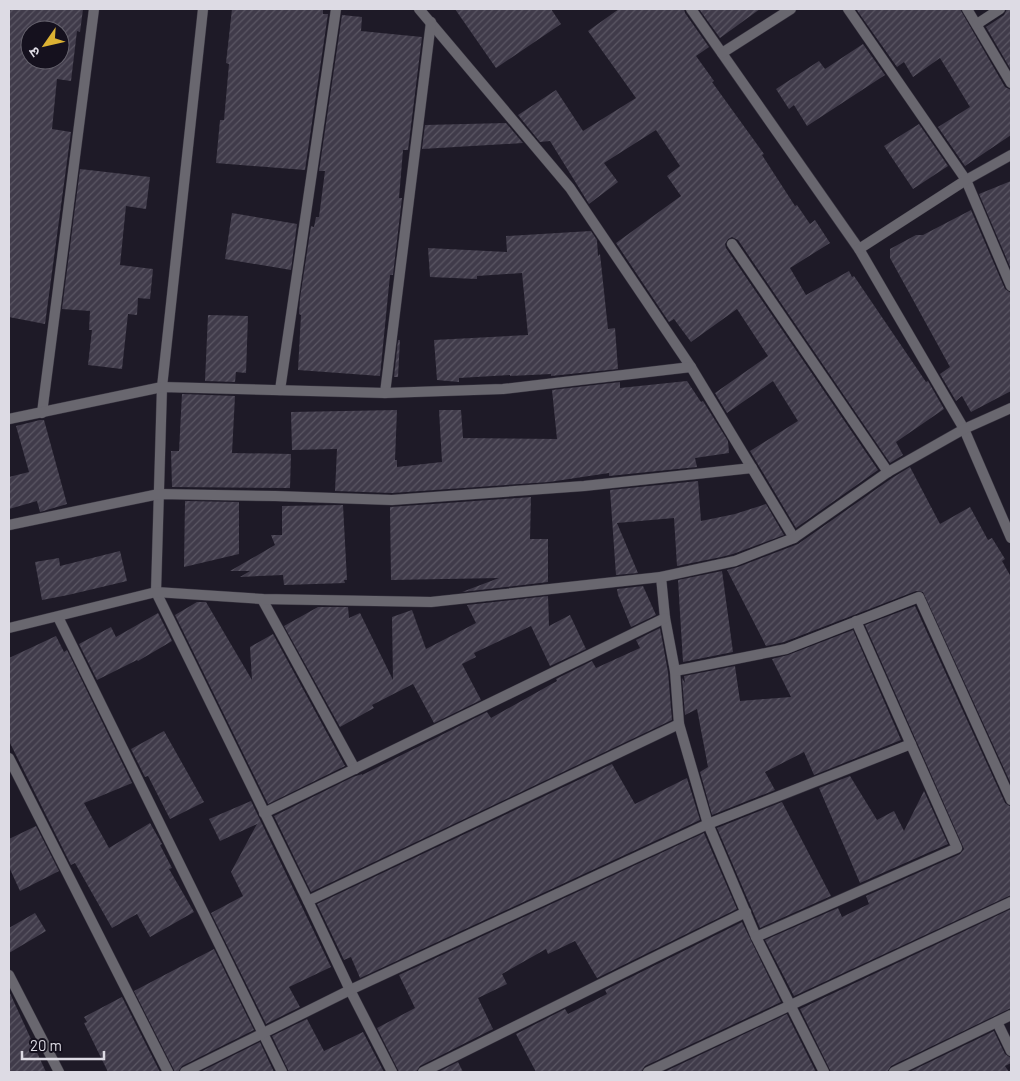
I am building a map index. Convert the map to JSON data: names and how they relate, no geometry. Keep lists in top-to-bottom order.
{
  "scale_bar": "20 m",
  "north": "bottom left"
}
